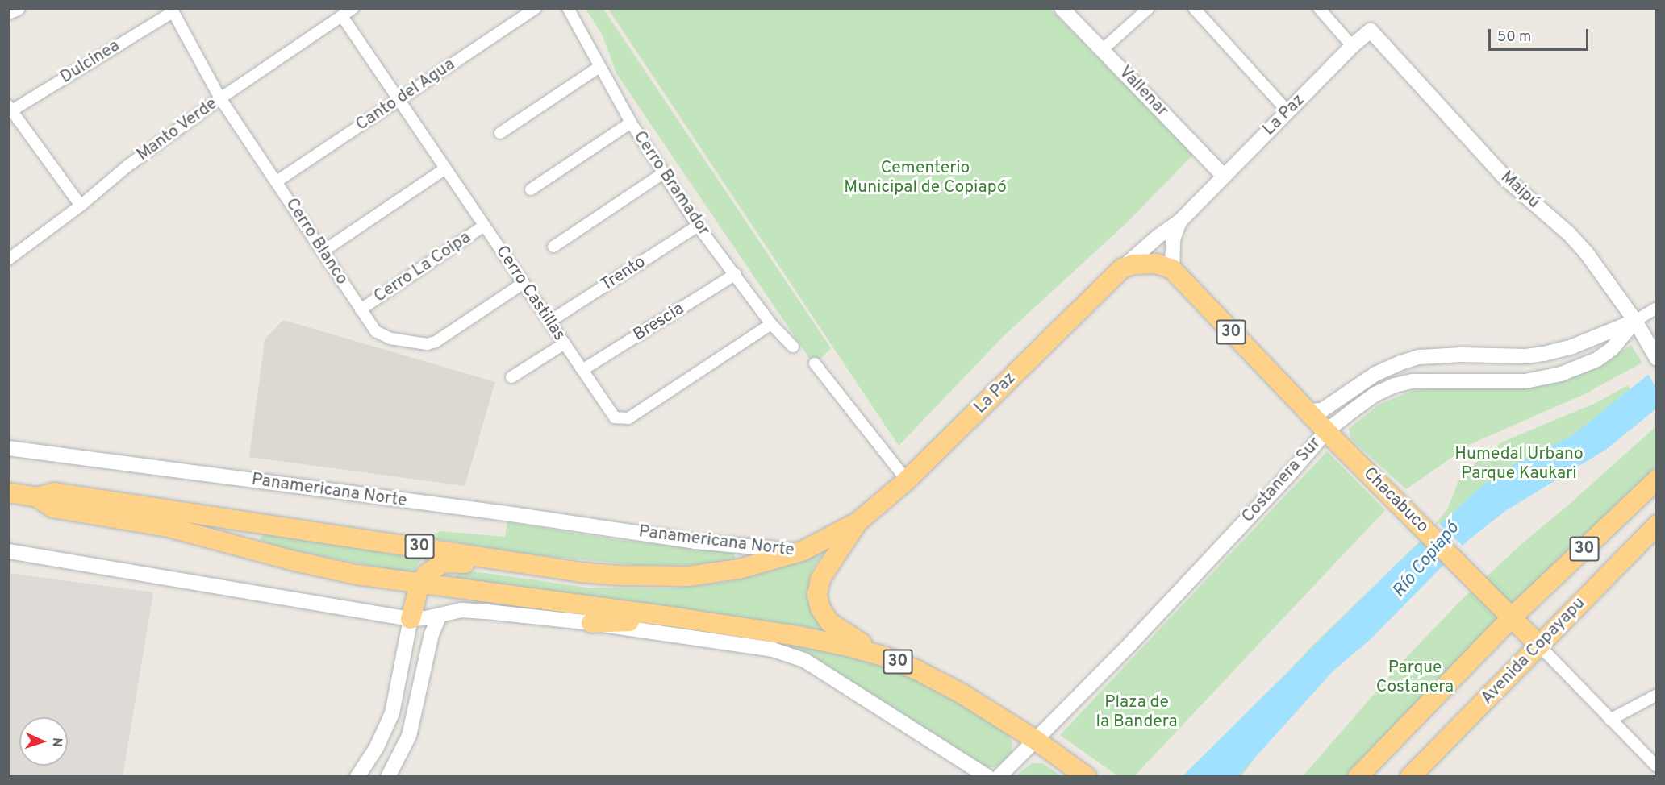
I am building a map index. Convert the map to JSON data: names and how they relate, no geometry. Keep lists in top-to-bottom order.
{
  "streets": {
    "highway": [
      "La Paz",
      "30",
      "Panamericana Norte",
      "Chacabuco",
      "Avenida Copayapu"
    ],
    "street": [
      "Dulcinea",
      "Vallenar",
      "Canto del Agua",
      "Manto Verde",
      "Cerro Bramador",
      "Maipú",
      "Cerro Blanco",
      "Cerro La Coipa",
      "Trento",
      "Cerro Castillas",
      "Brescia",
      "Costanera Sur"
    ]
  },
  "crossings": [
    ["Dulcinea", "Cerro Blanco"],
    ["Vallenar", "La Paz"],
    ["Canto del Agua", "Cerro Blanco"],
    ["Canto del Agua", "Cerro Castillas"],
    ["La Paz", "Maipú"],
    ["La Paz", "Panamericana Norte"],
    ["La Paz", "Chacabuco"],
    ["Manto Verde", "Cerro Blanco"],
    ["Manto Verde", "Cerro Castillas"],
    ["Cerro Bramador", "Trento"],
    ["Cerro Bramador", "Cerro Castillas"],
    ["Cerro Bramador", "Brescia"],
    ["Maipú", "Costanera Sur"],
    ["Cerro Blanco", "Cerro La Coipa"],
    ["Cerro Blanco", "Cerro Castillas"],
    ["Cerro La Coipa", "Cerro Castillas"],
    ["Trento", "Cerro Castillas"],
    ["Cerro Castillas", "Brescia"],
    ["30", "Chacabuco"],
    ["Costanera Sur", "Panamericana Norte"],
    ["Costanera Sur", "Chacabuco"],
    ["Chacabuco", "Avenida Copayapu"]
  ],
  "water": ["Río Copiapó"],
  "parks": [
    "Cementerio Municipal de Copiapó",
    "Humedal Urbano Parque Kaukari",
    "Parque Costanera",
    "Plaza de la Bandera"
  ],
  "scale_bar": "50 m",
  "north": "right"
}
